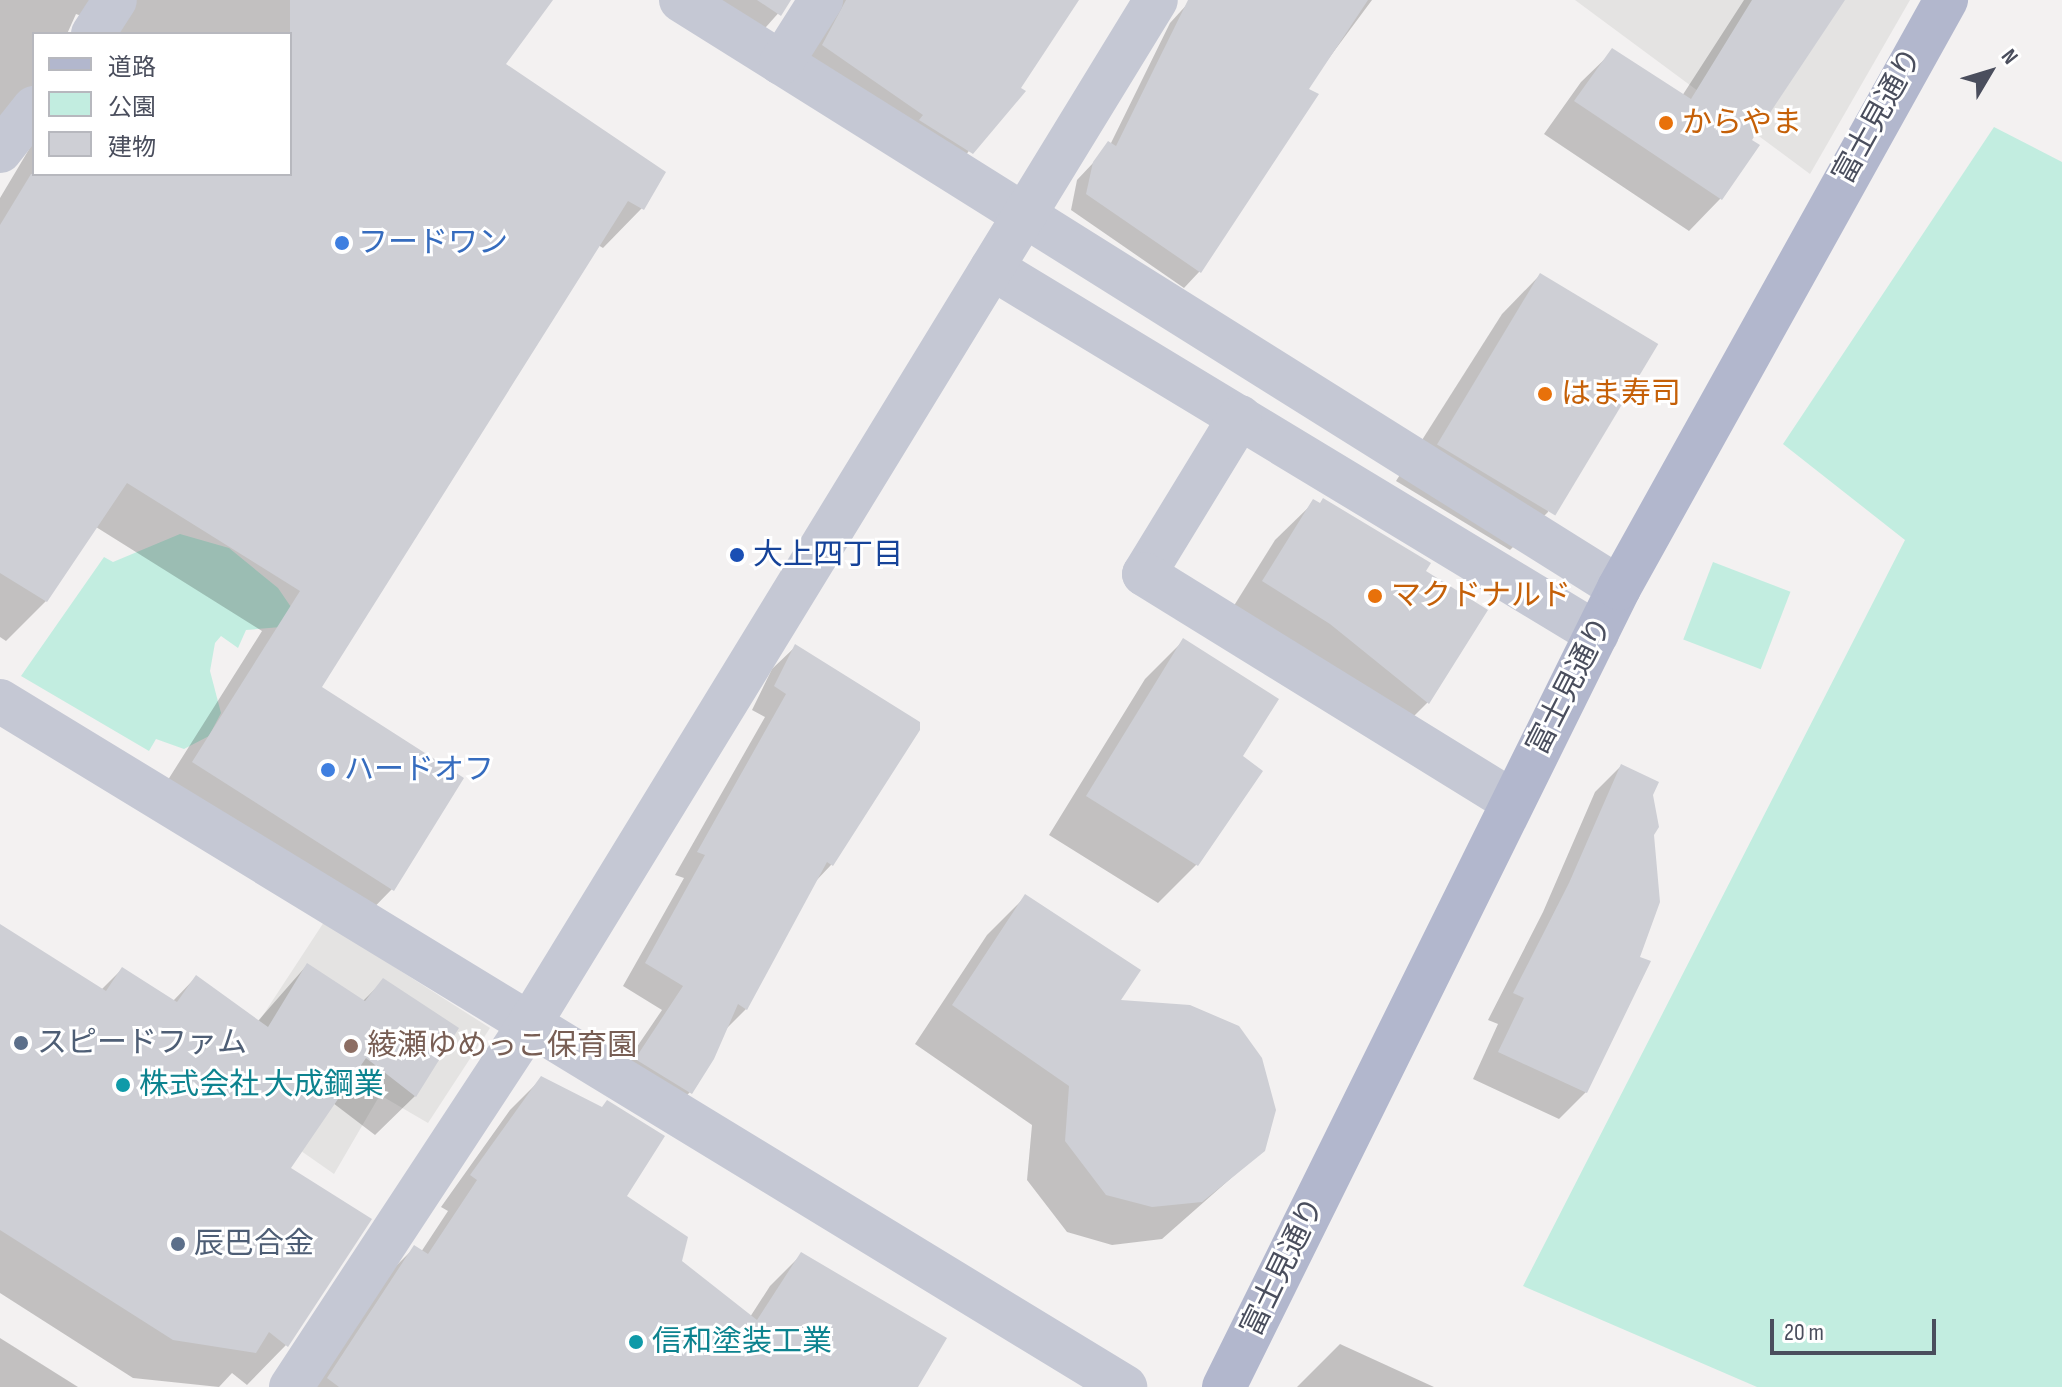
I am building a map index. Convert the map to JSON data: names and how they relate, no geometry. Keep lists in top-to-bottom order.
{
  "streets": {
    "main road": ["富士見通り"]
  },
  "places": [
    "からやま",
    "フードワン",
    "はま寿司",
    "大上四丁目",
    "マクドナルド",
    "ハードオフ",
    "スピードファム",
    "綾瀬ゆめっこ保育園",
    "株式会社 大成鋼業",
    "辰巴合金",
    "信和塗装工業"
  ],
  "legend": ["道路", "公園", "建物"],
  "scale_bar": "20 m",
  "north": "top right"
}
